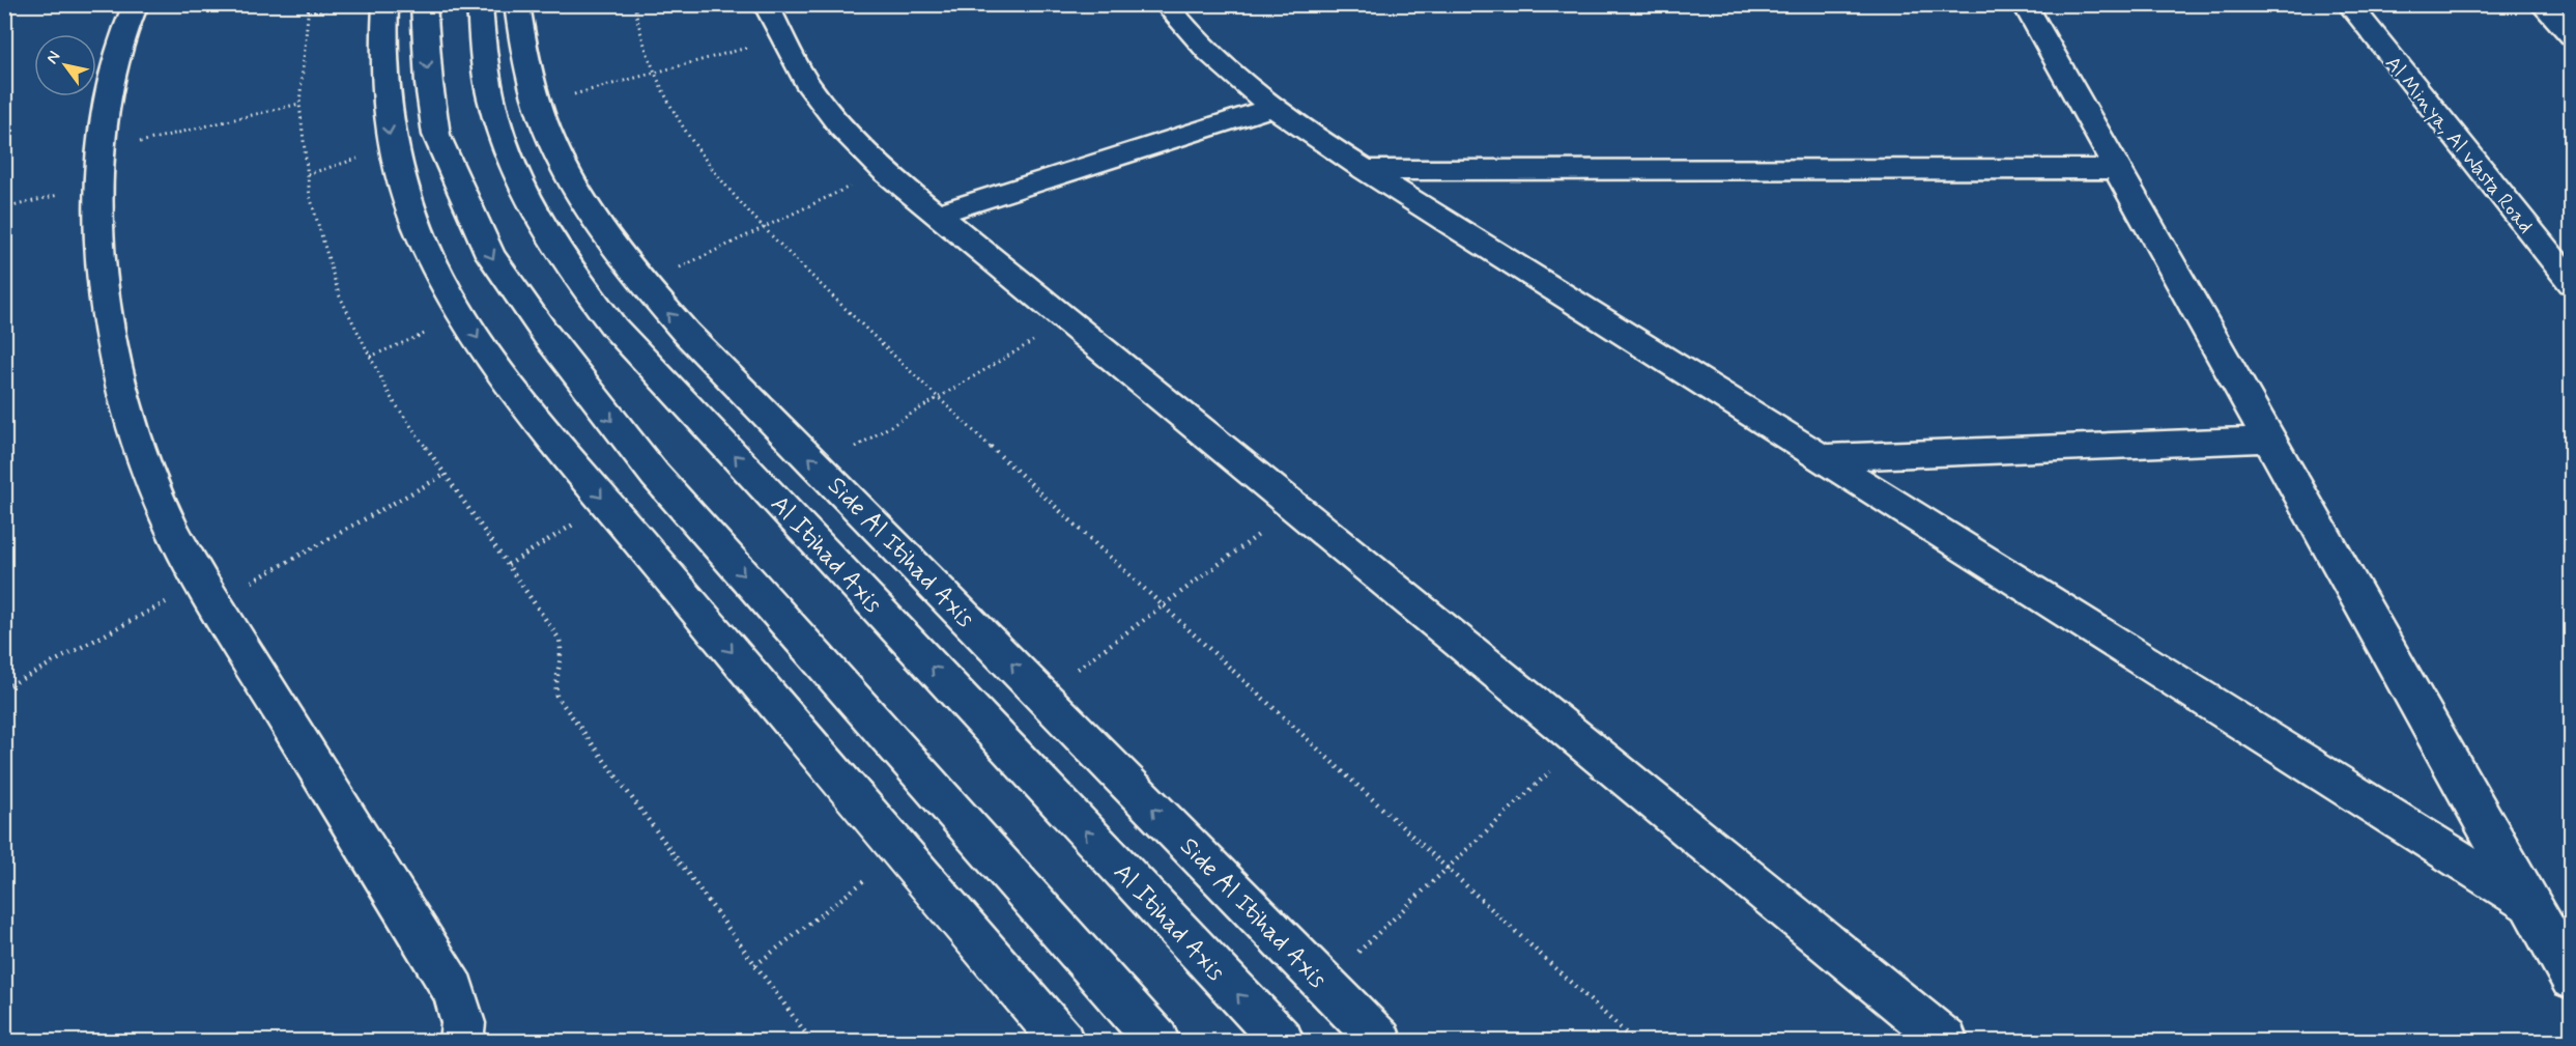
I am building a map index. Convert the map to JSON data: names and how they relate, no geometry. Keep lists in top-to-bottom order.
{
  "streets": {
    "street": ["Al Minya, Al Wasta Road", "Side Al Itihad Axis", "Al Itihad Axis"]
  },
  "north": "top left"
}
